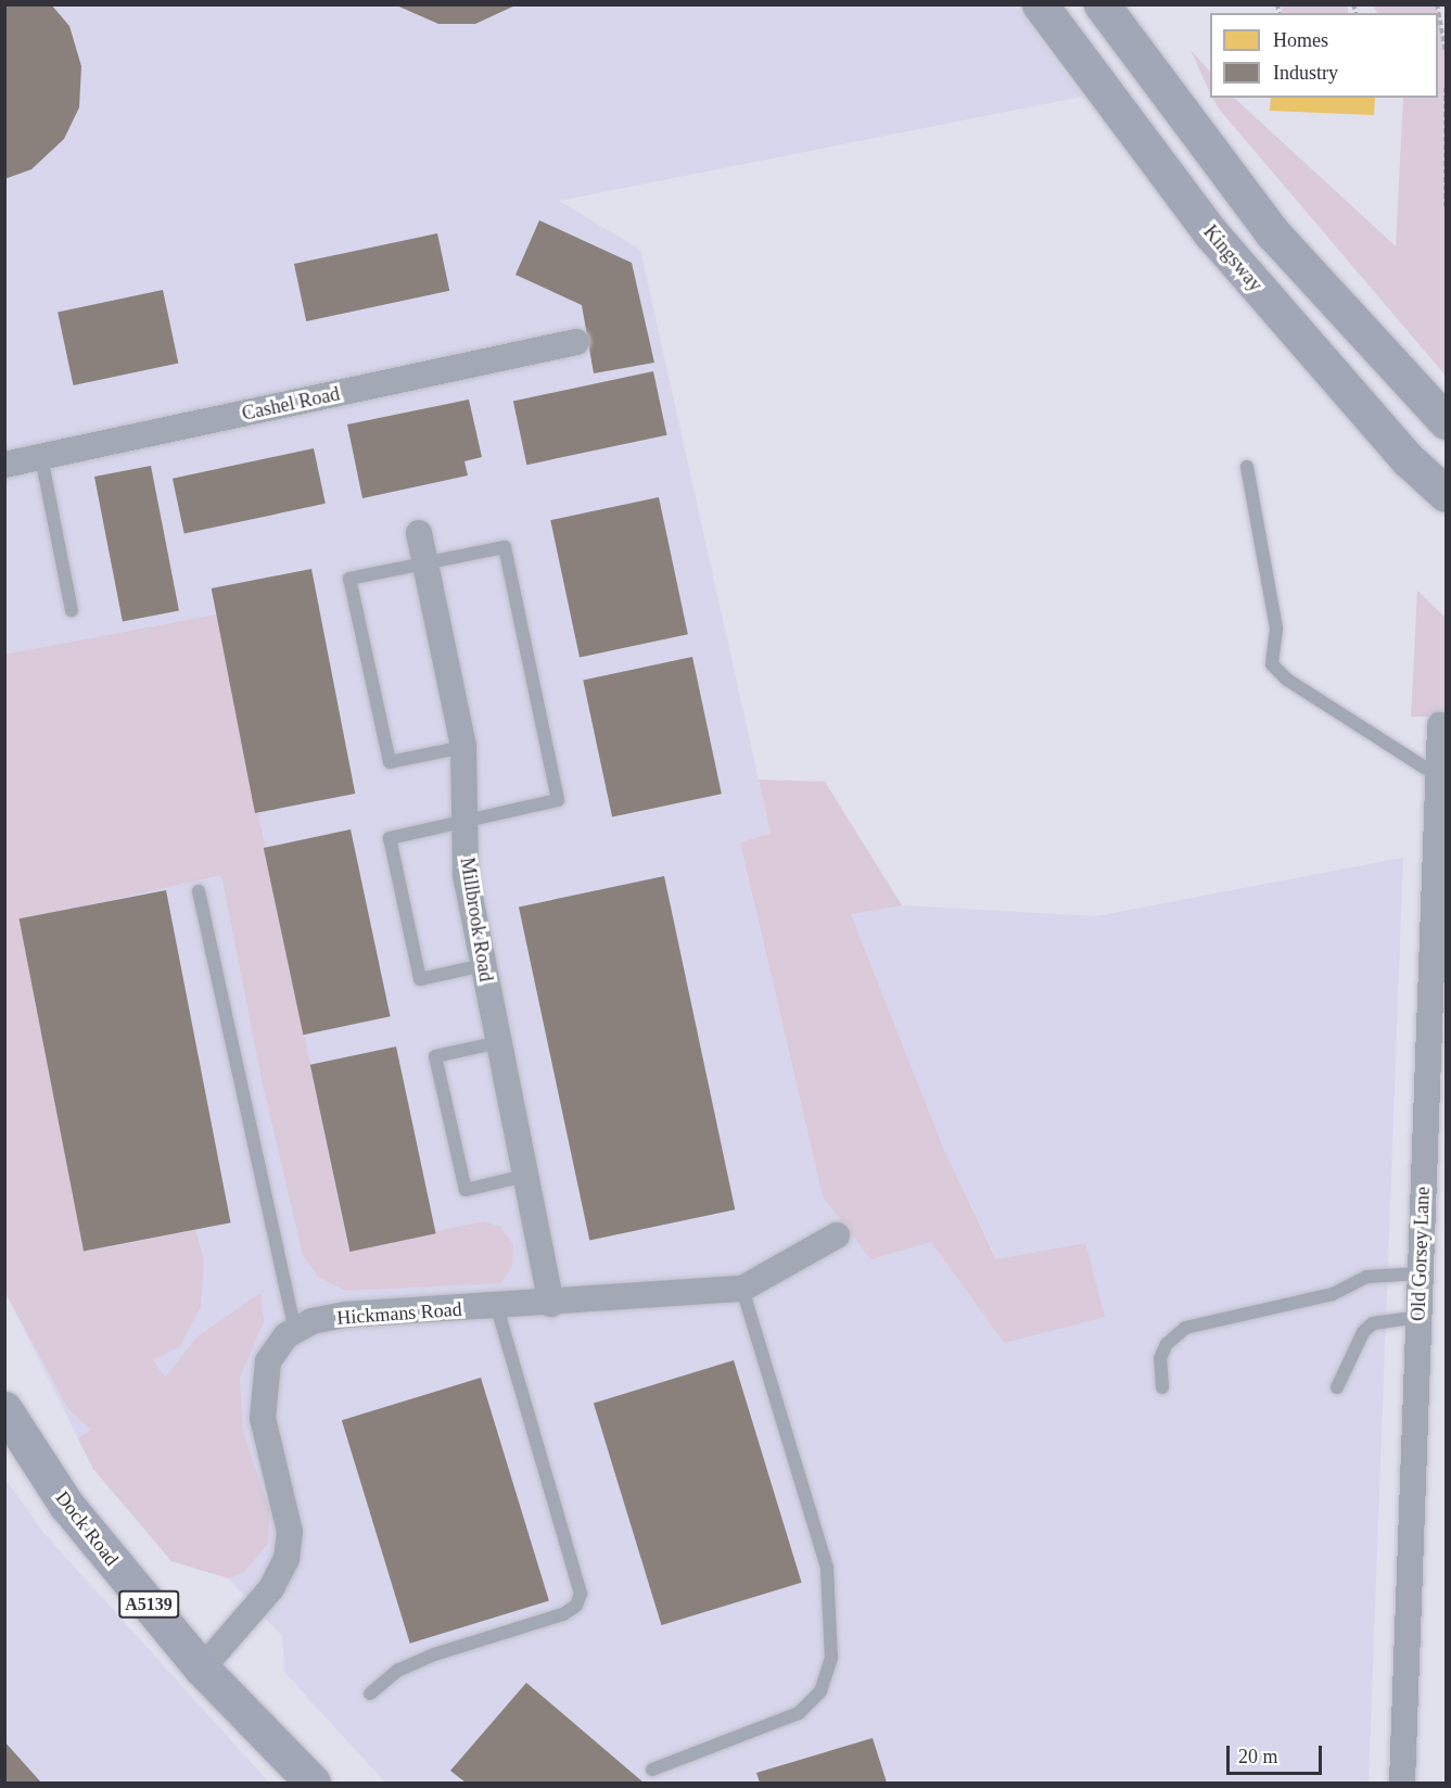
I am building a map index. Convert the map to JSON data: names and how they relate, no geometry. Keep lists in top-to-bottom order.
{
  "streets": {
    "highway": ["Kingsway", "Dock Road", "A5139"],
    "street": [
      "Cashel Road",
      "Millbrook Road",
      "Old Gorsey Lane",
      "Hickmans Road"
    ]
  },
  "crossings": [
    ["Millbrook Road", "Hickmans Road"],
    ["Hickmans Road", "Dock Road"]
  ],
  "legend": ["Homes", "Industry"],
  "scale_bar": "20 m"
}
